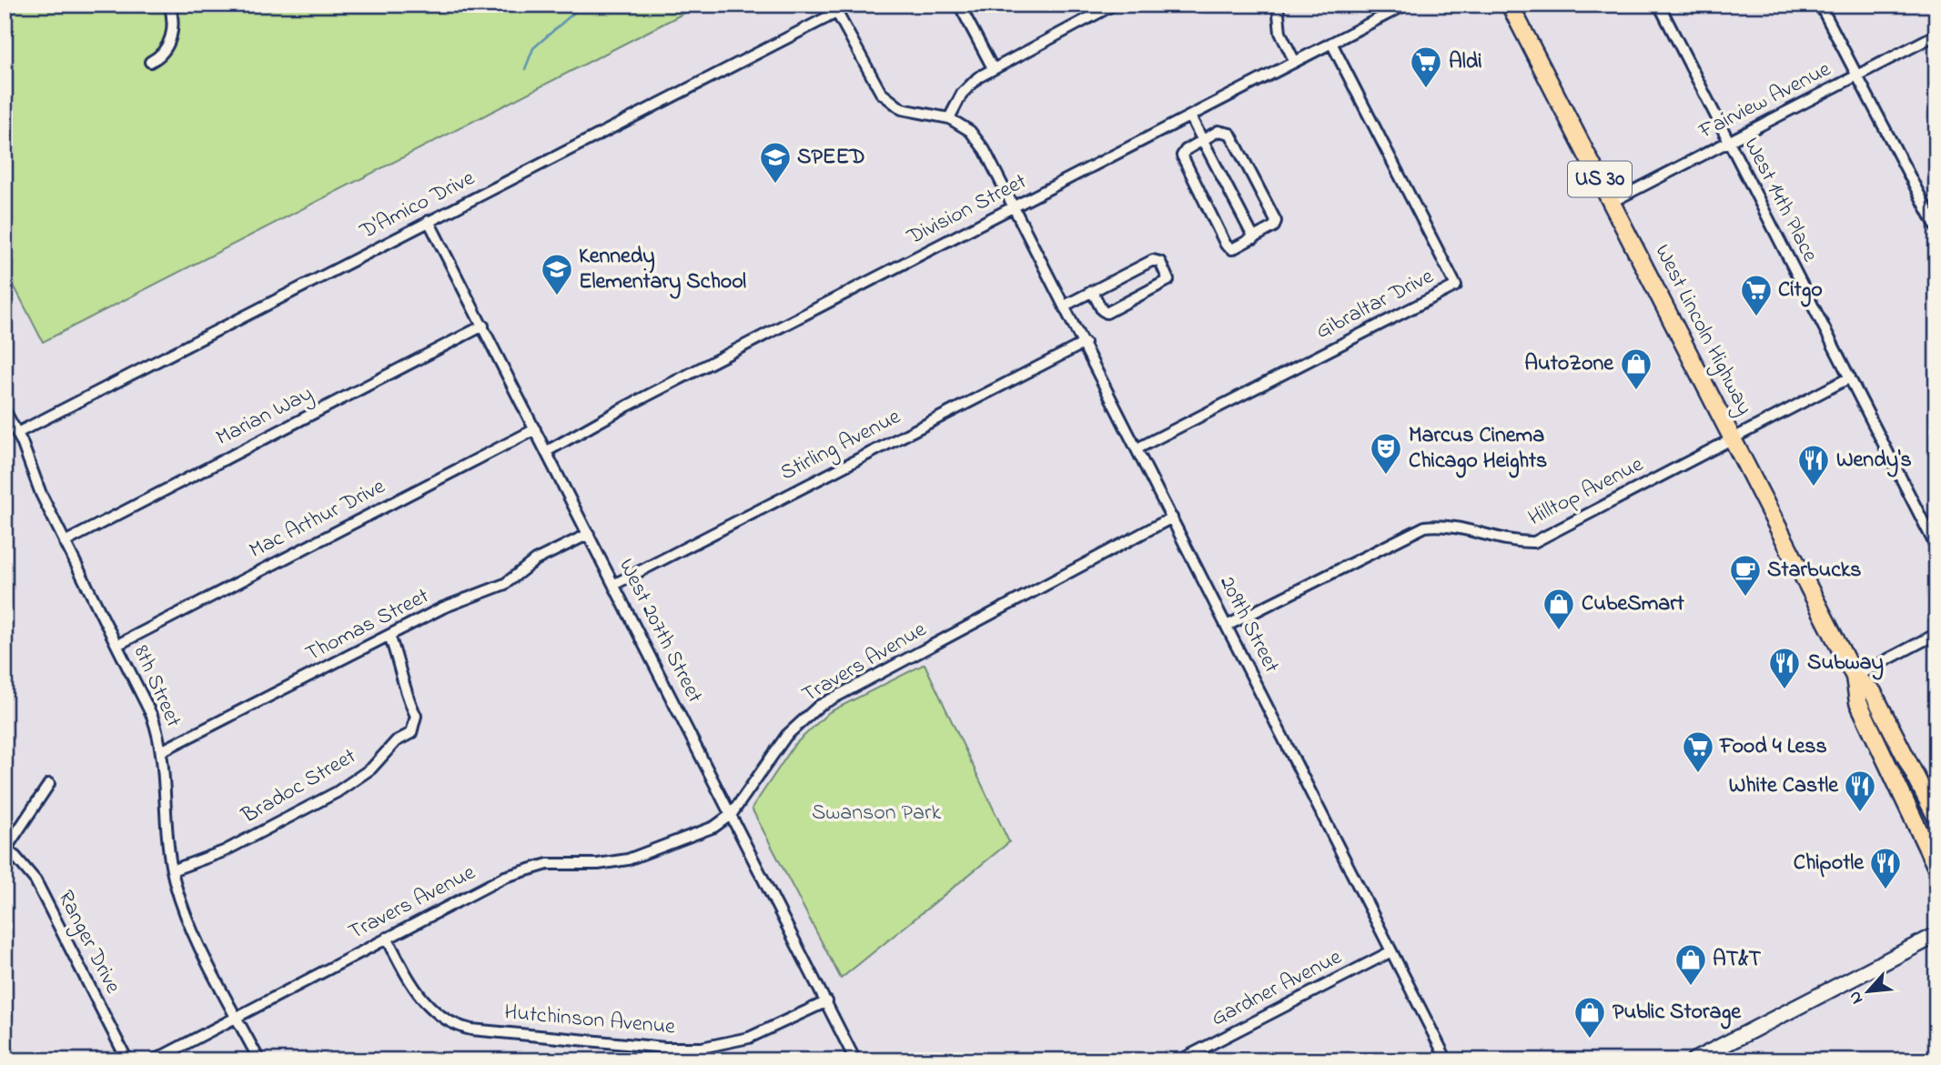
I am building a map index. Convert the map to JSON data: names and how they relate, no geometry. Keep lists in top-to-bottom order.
{
  "streets": {
    "main road": ["US 30", "West Lincoln Highway"],
    "street": [
      "Fairview Avenue",
      "West 14th Place",
      "D'Amico Drive",
      "Division Street",
      "Gibraltar Drive",
      "Marian Way",
      "Stirling Avenue",
      "Hilltop Avenue",
      "Mac Arthur Drive",
      "209th Street",
      "Thomas Street",
      "West 207th Street",
      "Travers Avenue",
      "8th Street",
      "Bradoc Street",
      "Ranger Drive",
      "Gardner Avenue",
      "Hutchinson Avenue"
    ]
  },
  "crossings": [
    ["Fairview Avenue", "West 14th Place"],
    ["Fairview Avenue", "West Lincoln Highway"],
    ["West 14th Place", "Hilltop Avenue"],
    ["D'Amico Drive", "West 207th Street"],
    ["D'Amico Drive", "8th Street"],
    ["Division Street", "Gibraltar Drive"],
    ["Division Street", "209th Street"],
    ["Division Street", "West 207th Street"],
    ["Gibraltar Drive", "209th Street"],
    ["West Lincoln Highway", "Hilltop Avenue"],
    ["Marian Way", "West 207th Street"],
    ["Marian Way", "8th Street"],
    ["Stirling Avenue", "209th Street"],
    ["Stirling Avenue", "West 207th Street"],
    ["Hilltop Avenue", "209th Street"],
    ["Mac Arthur Drive", "West 207th Street"],
    ["Mac Arthur Drive", "8th Street"],
    ["209th Street", "Travers Avenue"],
    ["209th Street", "Gardner Avenue"],
    ["Thomas Street", "West 207th Street"],
    ["Thomas Street", "8th Street"],
    ["Thomas Street", "Bradoc Street"],
    ["West 207th Street", "Travers Avenue"],
    ["West 207th Street", "Hutchinson Avenue"],
    ["Travers Avenue", "8th Street"],
    ["Travers Avenue", "Hutchinson Avenue"],
    ["8th Street", "Bradoc Street"]
  ],
  "parks": ["Swanson Park"],
  "places": {
    "supermarket": ["Aldi", "Citgo", "Food 4 Less"],
    "school or university": ["SPEED", "Kennedy Elementary School"],
    "shop": [
      "AutoZone",
      "CubeSmart",
      "AT&T",
      "Public Storage"
    ],
    "theatre": ["Marcus Cinema Chicago Heights"],
    "restaurant": [
      "Wendy's",
      "Subway",
      "White Castle",
      "Chipotle"
    ],
    "cafe": ["Starbucks"]
  },
  "north": "bottom left"
}
